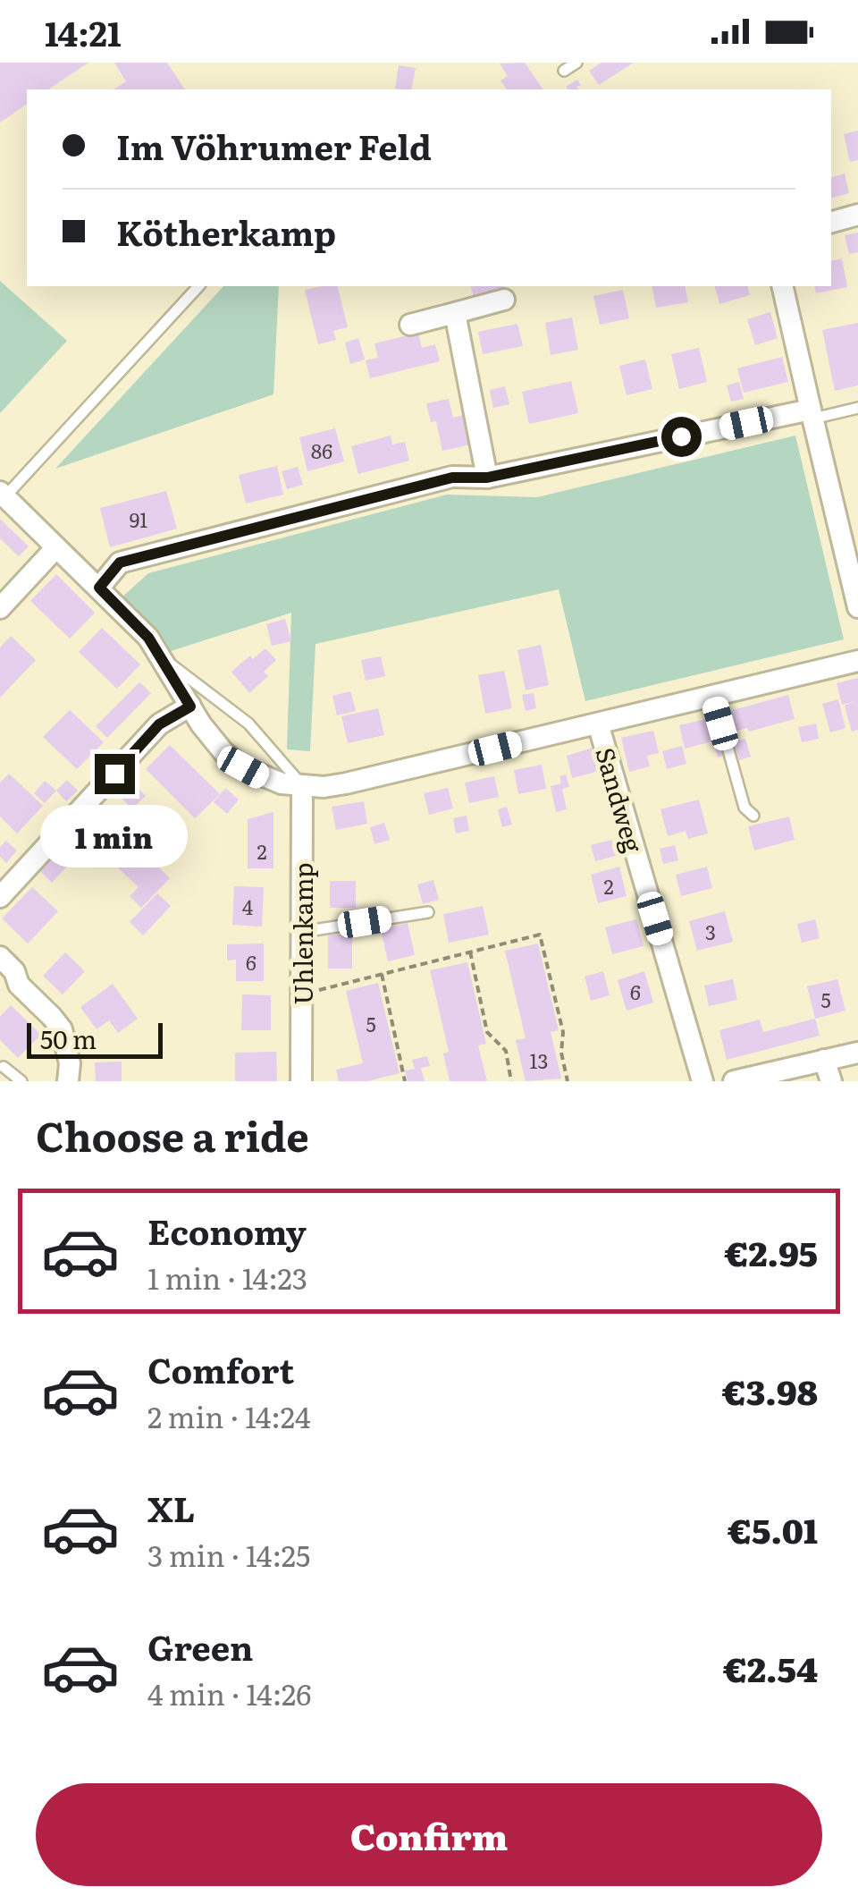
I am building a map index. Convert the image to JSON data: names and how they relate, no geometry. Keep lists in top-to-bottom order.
{
  "streets": {
    "street": ["Sandweg", "Uhlenkamp"]
  },
  "house_numbers": [
    "86",
    "91",
    "2",
    "2",
    "4",
    "3",
    "6",
    "6",
    "5",
    "5",
    "13"
  ],
  "scale_bar": "50 m",
  "page": {
    "status": "14:21",
    "banner": ["Im Vöhrumer Feld", "Kötherkamp"],
    "bubble": "1 min",
    "scale": "50 m",
    "heading": "Choose a ride",
    "list": [
      {
        "name": "Economy",
        "note": "1 min · 14:23",
        "value": "€2.95"
      },
      {
        "name": "Comfort",
        "note": "2 min · 14:24",
        "value": "€3.98"
      },
      {
        "name": "XL",
        "note": "3 min · 14:25",
        "value": "€5.01"
      },
      {
        "name": "Green",
        "note": "4 min · 14:26",
        "value": "€2.54"
      }
    ],
    "buttons": "Confirm"
  }
}
